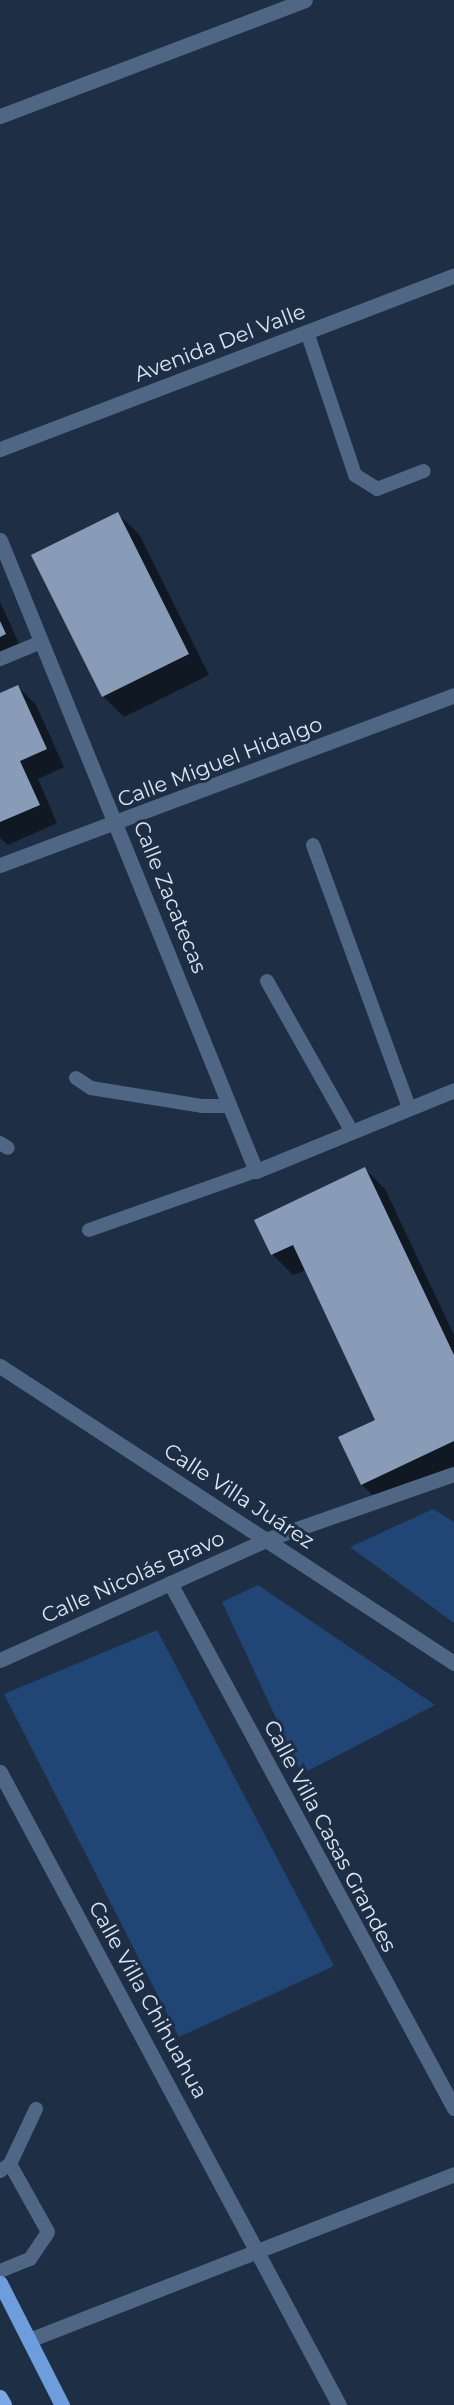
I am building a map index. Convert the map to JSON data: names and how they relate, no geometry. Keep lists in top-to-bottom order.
{
  "streets": {
    "street": [
      "Avenida Del Valle",
      "Calle Miguel Hidalgo",
      "Calle Zacatecas",
      "Calle Villa Juárez",
      "Calle Nicolás Bravo",
      "Calle Villa Casas Grandes",
      "Calle Villa Chihuahua"
    ]
  },
  "crossings": [
    ["Calle Miguel Hidalgo", "Calle Zacatecas"],
    ["Calle Villa Juárez", "Calle Nicolás Bravo"],
    ["Calle Nicolás Bravo", "Calle Villa Casas Grandes"]
  ]
}
